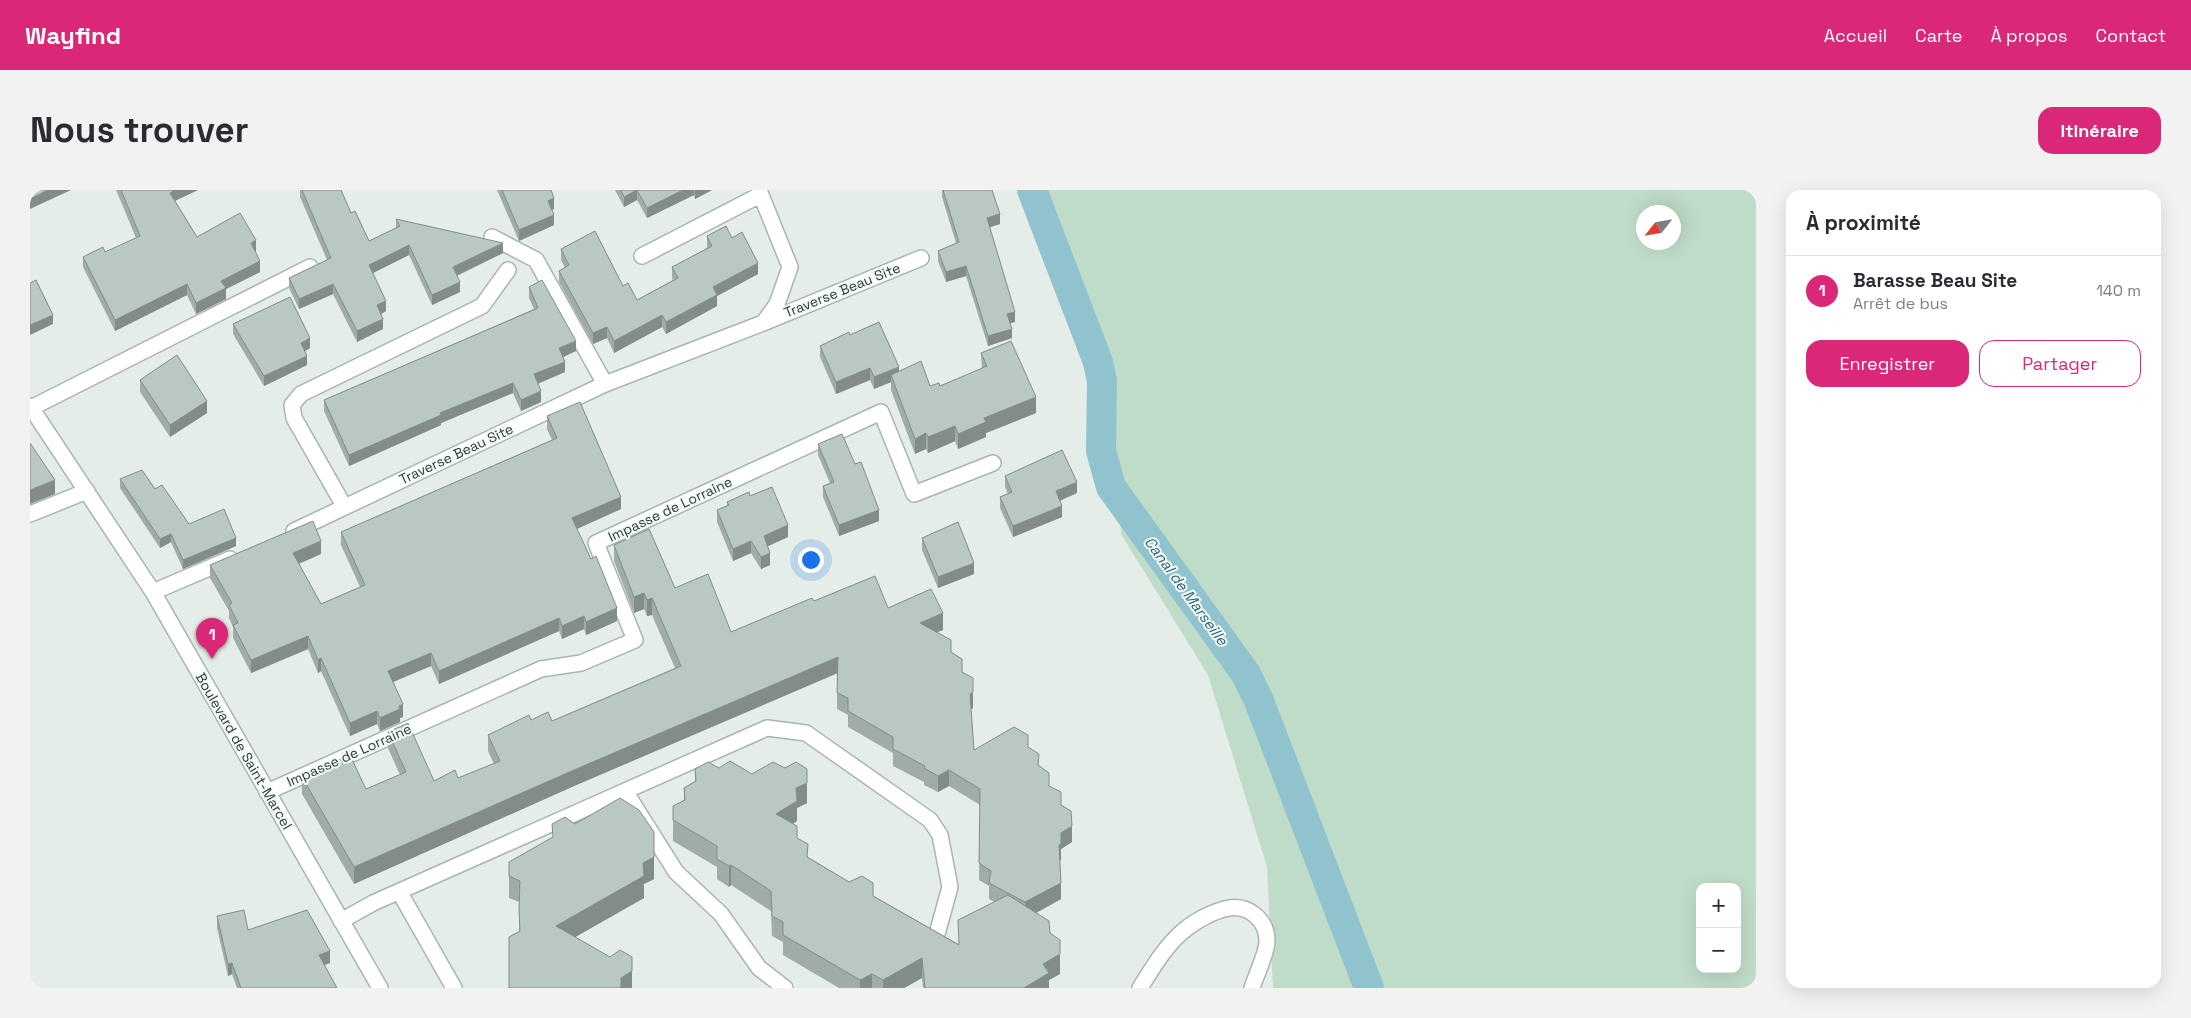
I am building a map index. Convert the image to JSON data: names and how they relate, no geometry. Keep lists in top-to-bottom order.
{
  "streets": {
    "street": ["Traverse Beau Site", "Impasse de Lorraine", "Boulevard de Saint-Marcel"]
  },
  "crossings": [
    ["Impasse de Lorraine", "Boulevard de Saint-Marcel"]
  ],
  "water": ["Canal de Marseille"],
  "north": "bottom left",
  "page": {
    "header": "Wayfind",
    "nav": [
      "Accueil",
      "Carte",
      "À propos",
      "Contact"
    ],
    "buttons": [
      "Itinéraire",
      ["Enregistrer", "Partager"]
    ],
    "title": "Nous trouver",
    "heading": "À proximité",
    "list": [
      {
        "mark": "1",
        "name": "Barasse Beau Site",
        "note": "Arrêt de bus",
        "value": "140 m"
      }
    ],
    "pins": "1",
    "map_buttons": ["+", "−"]
  }
}
